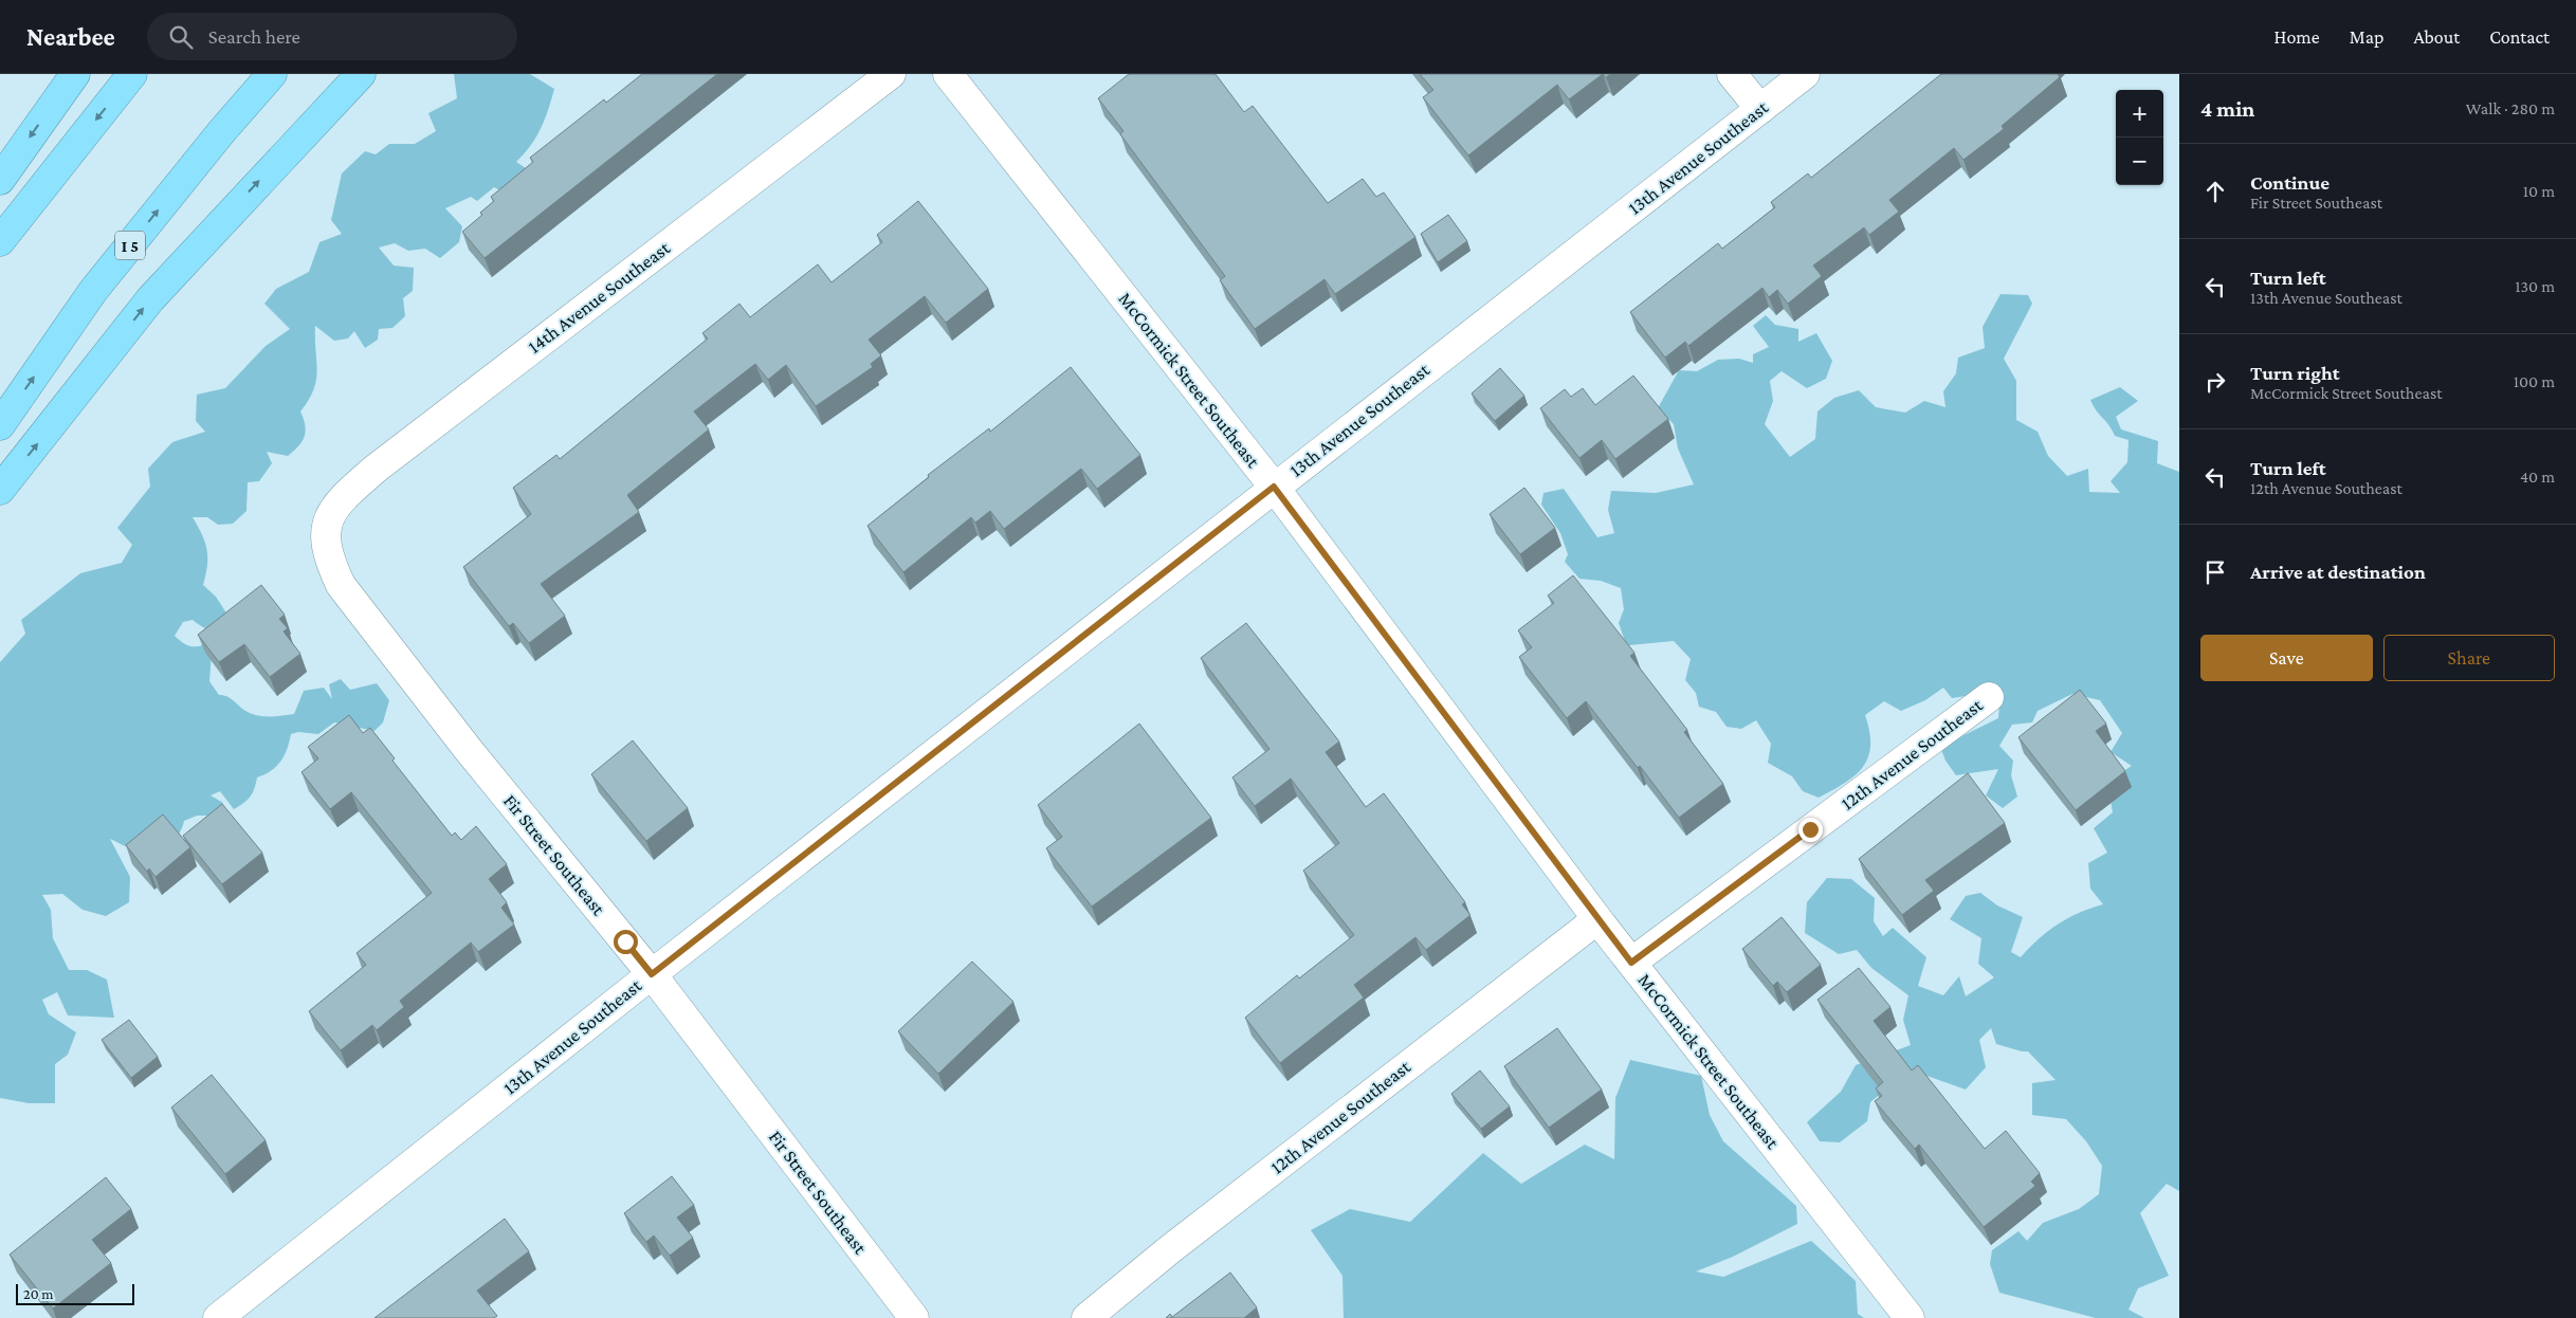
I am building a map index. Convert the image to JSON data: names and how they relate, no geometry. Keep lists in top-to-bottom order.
{
  "streets": {
    "highway": ["I 5"],
    "street": [
      "13th Avenue Southeast",
      "14th Avenue Southeast",
      "McCormick Street Southeast",
      "12th Avenue Southeast",
      "Fir Street Southeast"
    ]
  },
  "crossings": [
    ["13th Avenue Southeast", "McCormick Street Southeast"],
    ["13th Avenue Southeast", "Fir Street Southeast"],
    ["14th Avenue Southeast", "Fir Street Southeast"],
    ["McCormick Street Southeast", "12th Avenue Southeast"]
  ],
  "scale_bar": "20 m",
  "page": {
    "header": "Nearbee",
    "search": "Search here",
    "nav": [
      "Home",
      "Map",
      "About",
      "Contact"
    ],
    "heading": ["4 min", "Walk · 280 m"],
    "map_buttons": ["+", "−"],
    "list": [
      ["Continue", "Fir Street Southeast", "10 m"],
      ["Turn left", "13th Avenue Southeast", "130 m"],
      ["Turn right", "McCormick Street Southeast", "100 m"],
      ["Turn left", "12th Avenue Southeast", "40 m"],
      "Arrive at destination"
    ],
    "buttons": ["Save", "Share"],
    "scale": "20 m"
  }
}
